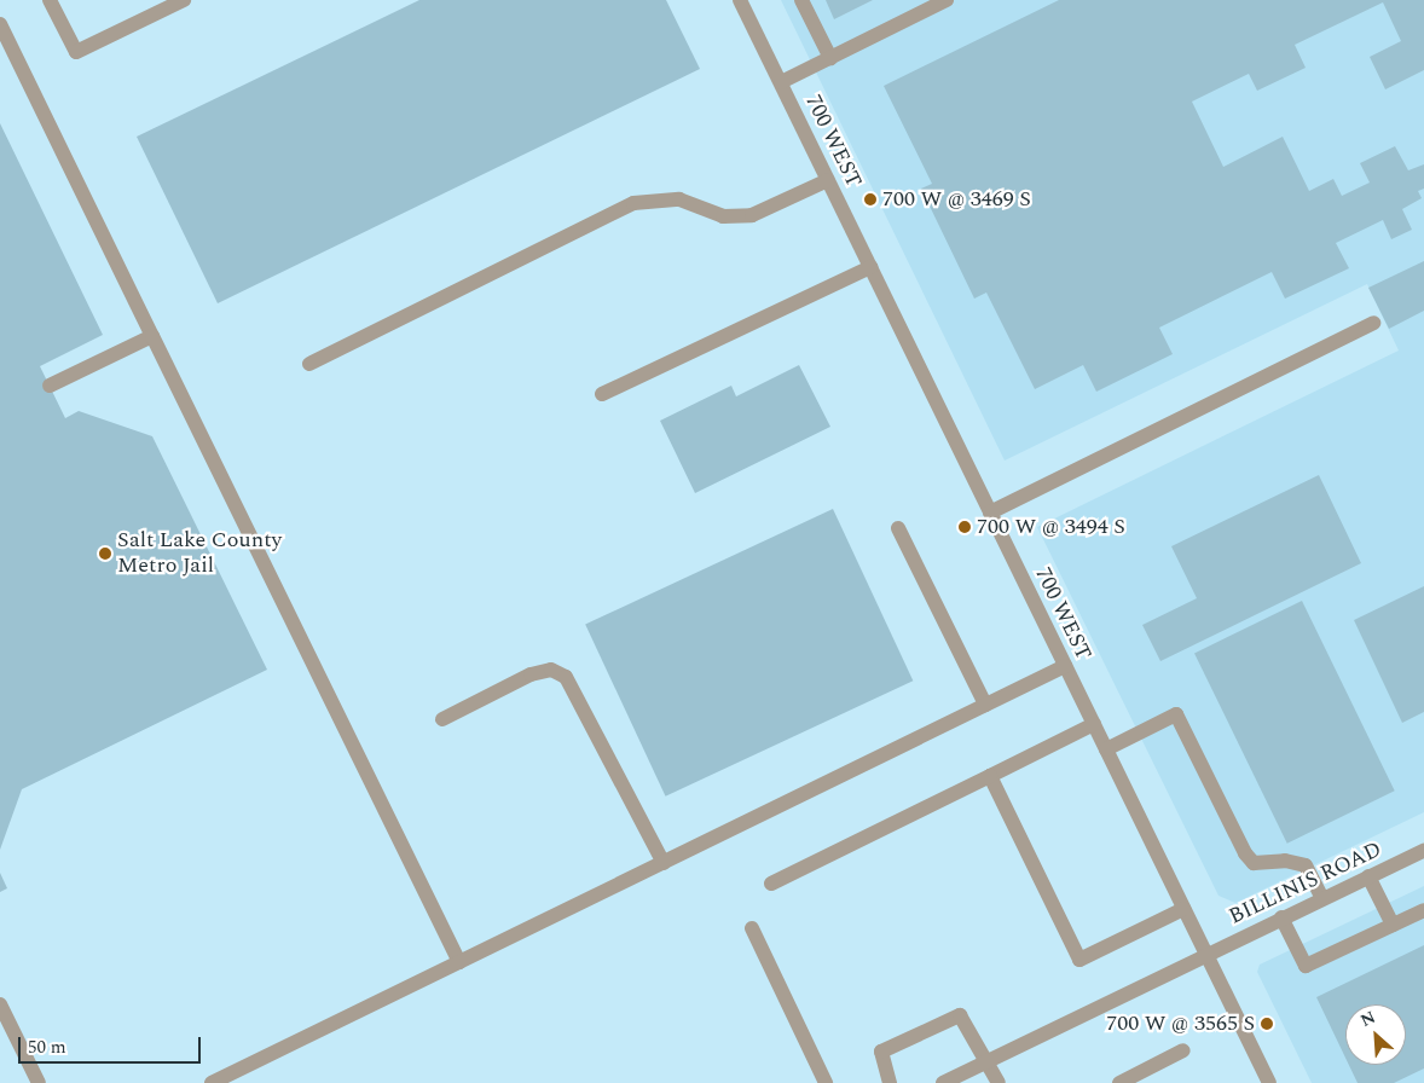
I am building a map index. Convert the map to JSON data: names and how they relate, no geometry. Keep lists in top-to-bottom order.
{
  "streets": {
    "street": ["700 WEST", "BILLINIS ROAD"]
  },
  "crossings": [
    ["700 WEST", "BILLINIS ROAD"]
  ],
  "places": [
    "700 W @ 3469 S",
    "700 W @ 3494 S",
    "Salt Lake County Metro Jail",
    "700 W @ 3565 S"
  ],
  "scale_bar": "50 m",
  "north": "top left"
}
